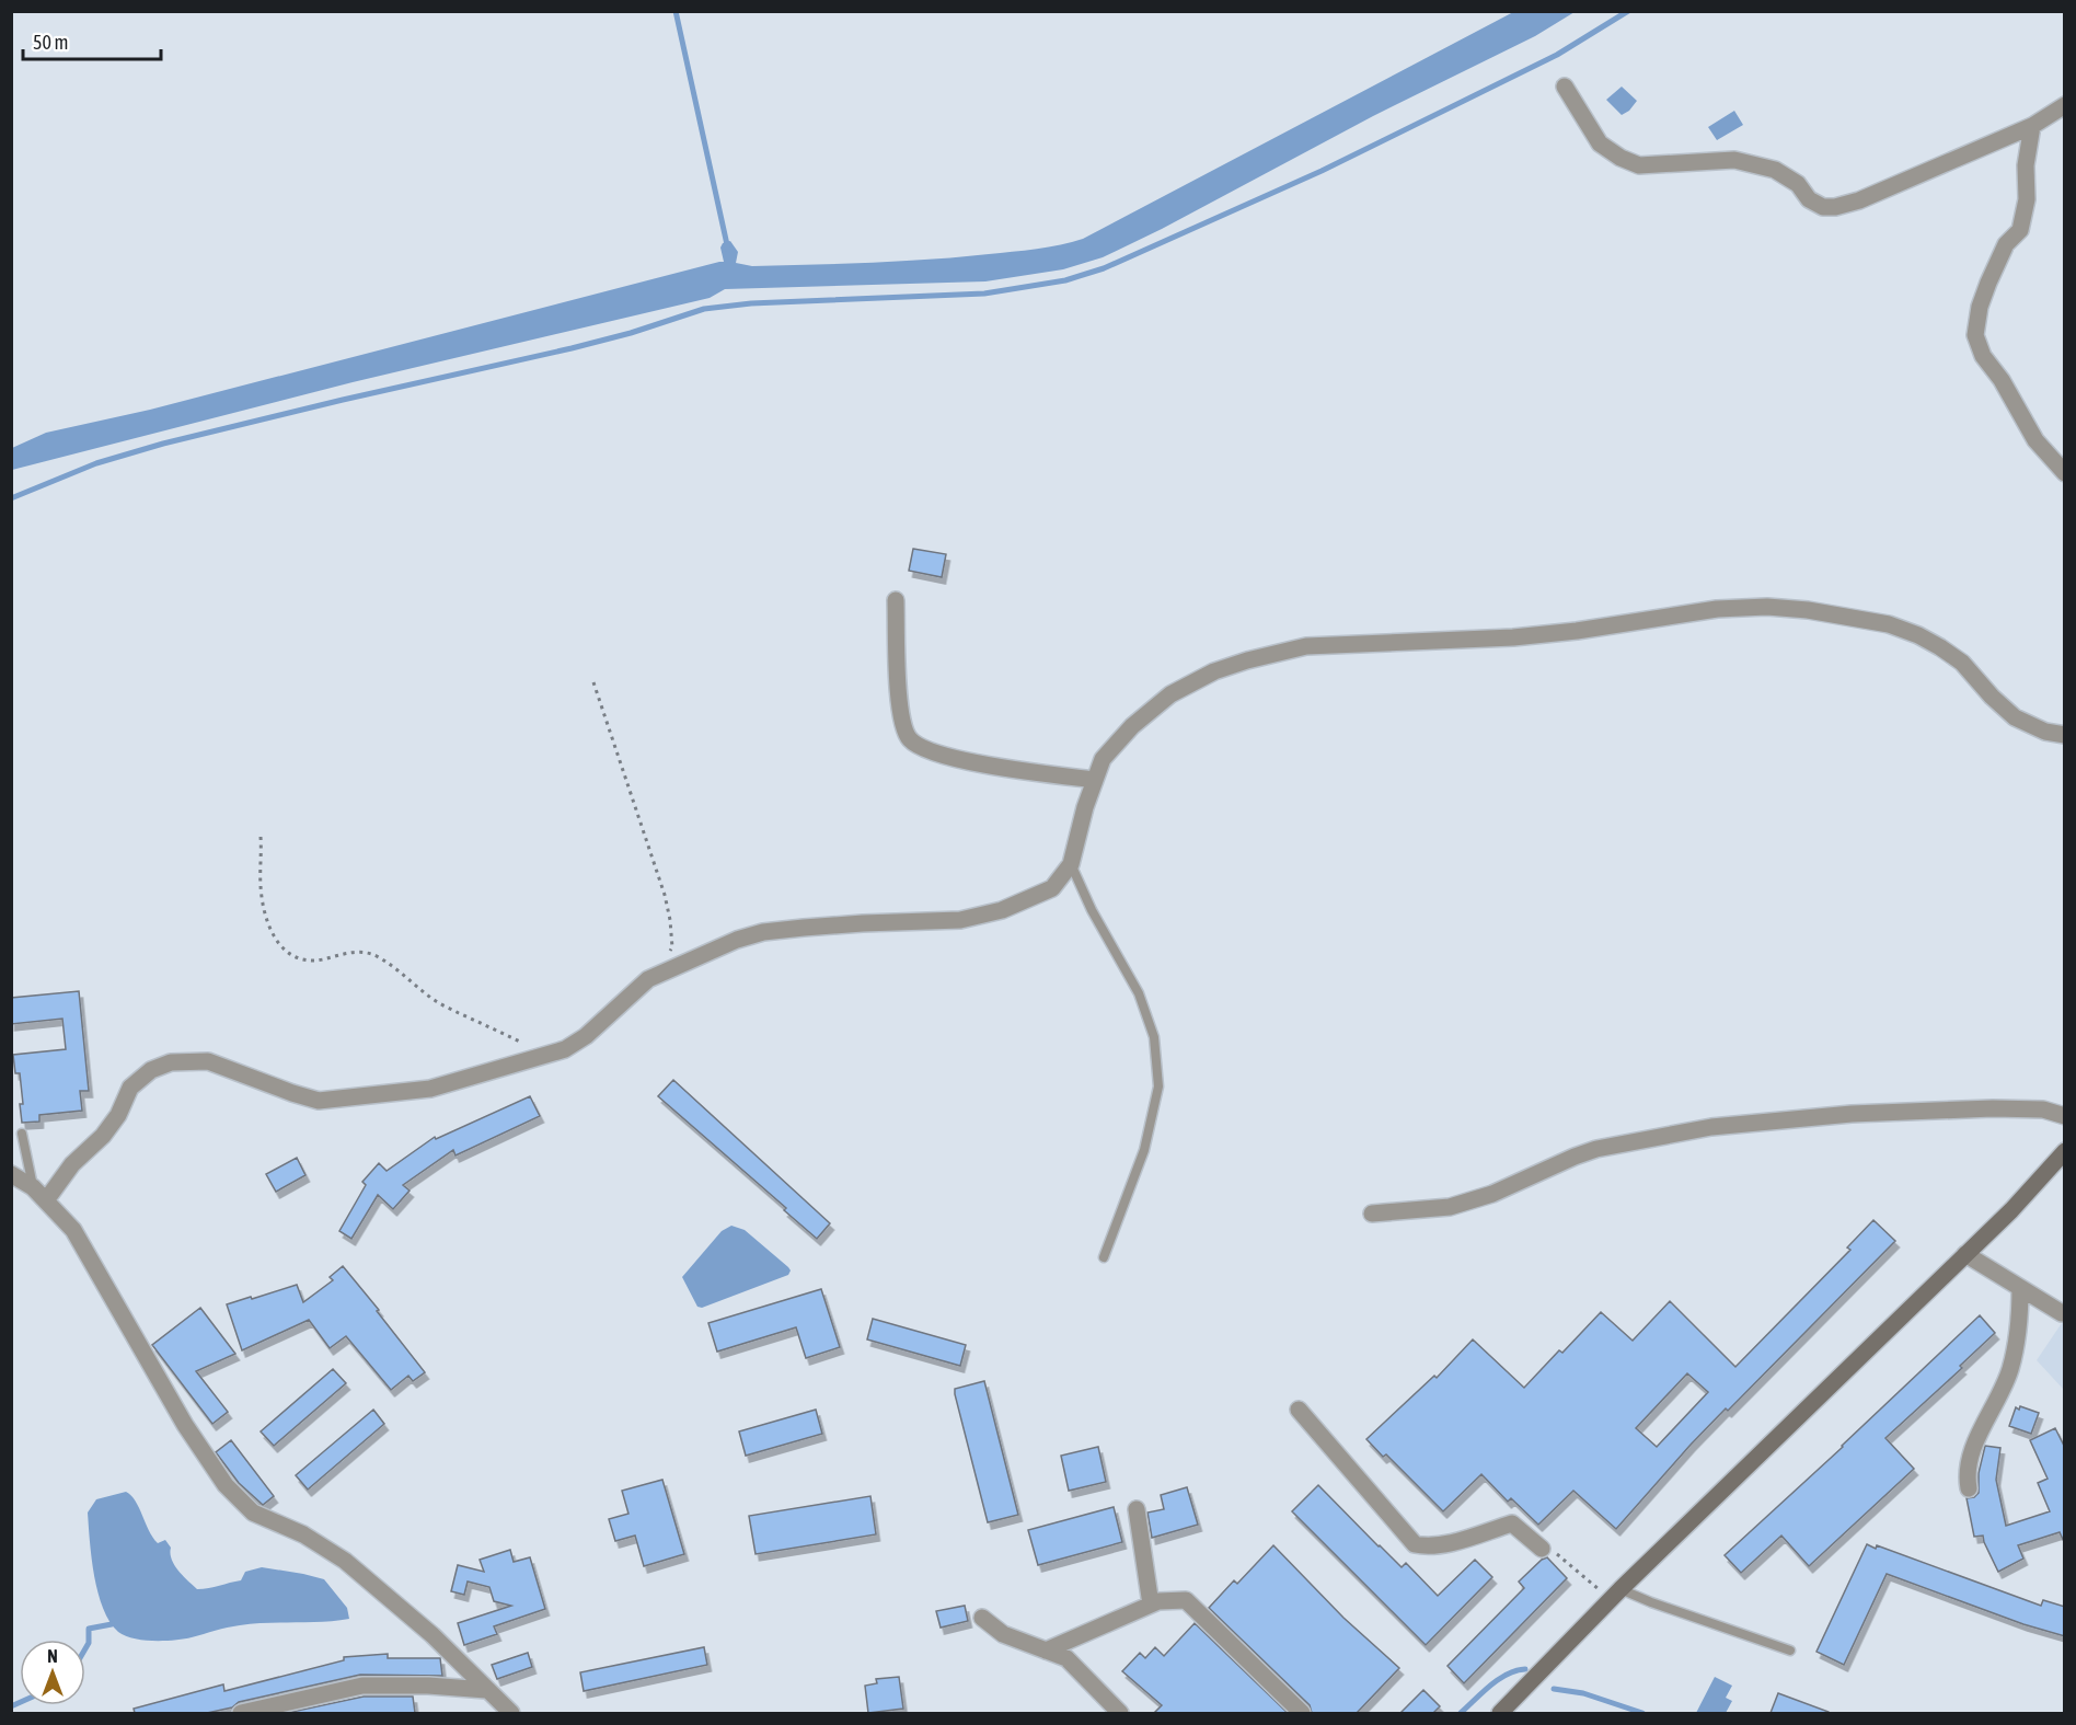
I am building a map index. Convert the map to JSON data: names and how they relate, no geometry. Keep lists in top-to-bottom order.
{
  "scale_bar": "50 m",
  "north": "top"
}
